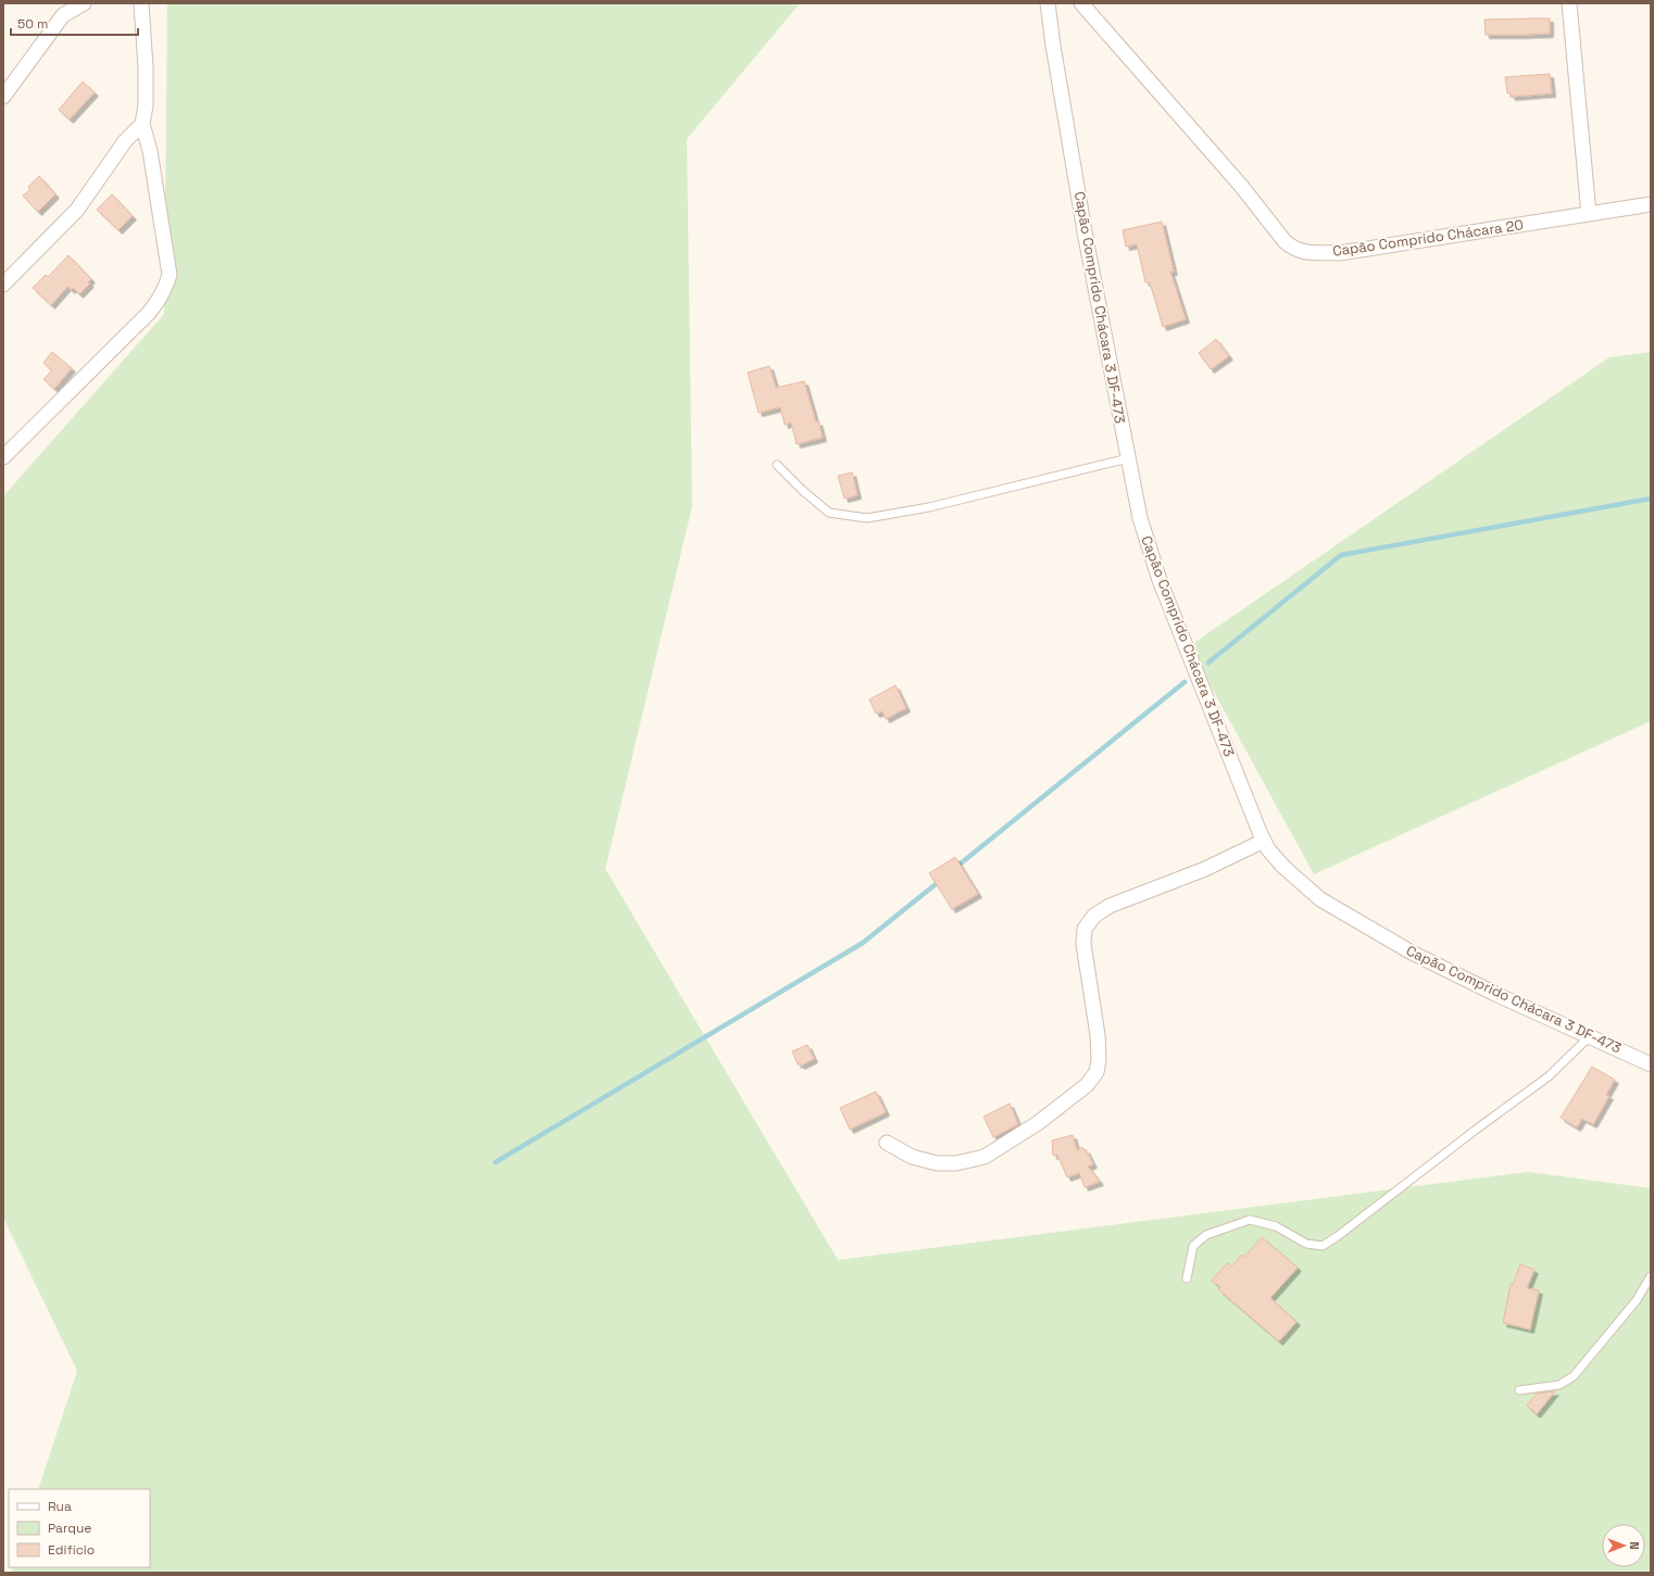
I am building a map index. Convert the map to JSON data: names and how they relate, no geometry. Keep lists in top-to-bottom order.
{
  "streets": {
    "street": ["Capão Comprido Chácara 20", "Capão Comprido Chácara 3 DF-473"]
  },
  "legend": ["Rua", "Parque", "Edifício"],
  "scale_bar": "50 m",
  "north": "right"
}
